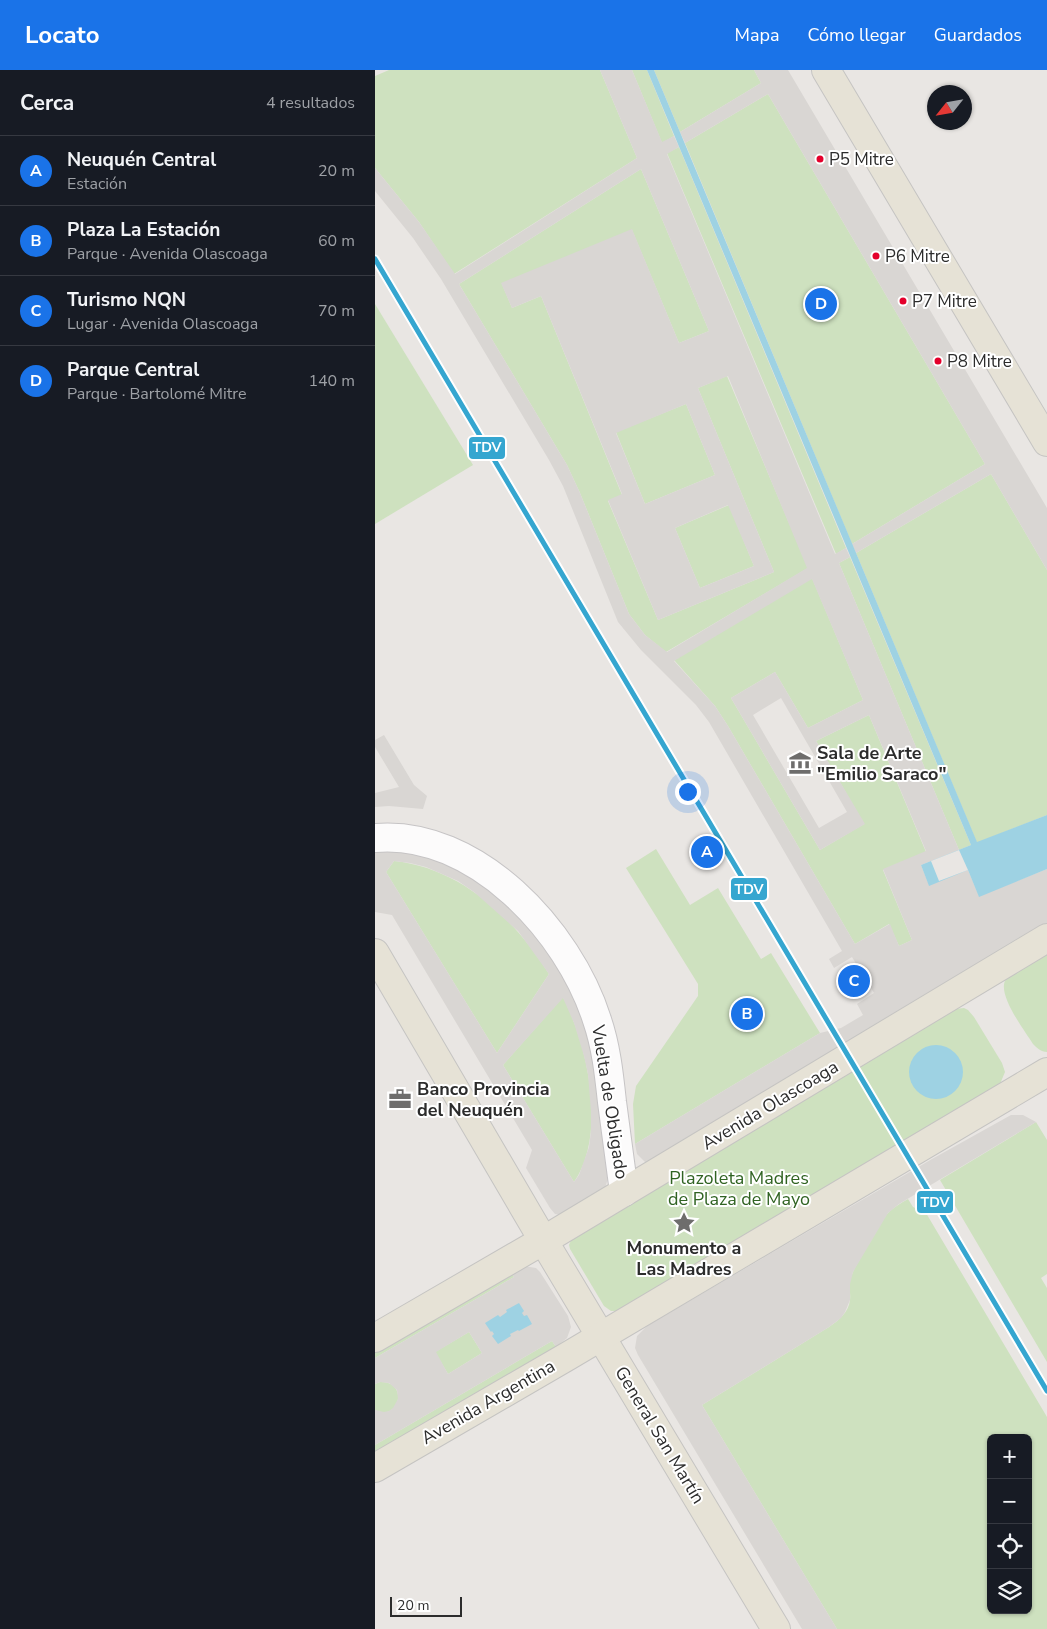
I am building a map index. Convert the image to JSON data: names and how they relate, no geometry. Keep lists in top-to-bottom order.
{
  "streets": {
    "main road": ["Avenida Olascoaga", "Avenida Argentina", "General San Martín"],
    "street": ["Vuelta de Obligado"]
  },
  "crossings": [
    ["Vuelta de Obligado", "Avenida Olascoaga"],
    ["Avenida Olascoaga", "General San Martín"],
    ["Avenida Argentina", "General San Martín"]
  ],
  "parks": ["Plazoleta Madres de Plaza de Mayo"],
  "places": {
    "other": [
      "P5 Mitre",
      "P6 Mitre",
      "P7 Mitre",
      "P8 Mitre"
    ],
    "museum": ["Sala de Arte \"Emilio Saraco\""],
    "office": ["Banco Provincia del Neuquén"],
    "place": ["Monumento a Las Madres"]
  },
  "lines": ["transit line TDV"],
  "scale_bar": "20 m",
  "north": "bottom left",
  "page": {
    "header": "Locato",
    "nav": ["Mapa", "Cómo llegar", "Guardados"],
    "heading": ["Cerca", "4 resultados"],
    "list": [
      {
        "mark": "A",
        "name": "Neuquén Central",
        "note": "Estación",
        "value": "20 m"
      },
      {
        "mark": "B",
        "name": "Plaza La Estación",
        "note": "Parque · Avenida Olascoaga",
        "value": "60 m"
      },
      {
        "mark": "C",
        "name": "Turismo NQN",
        "note": "Lugar · Avenida Olascoaga",
        "value": "70 m"
      },
      {
        "mark": "D",
        "name": "Parque Central",
        "note": "Parque · Bartolomé Mitre",
        "value": "140 m"
      }
    ],
    "pins": [
      "D",
      "A",
      "C",
      "B"
    ],
    "map_buttons": ["+", "−"],
    "scale": "20 m"
  }
}
